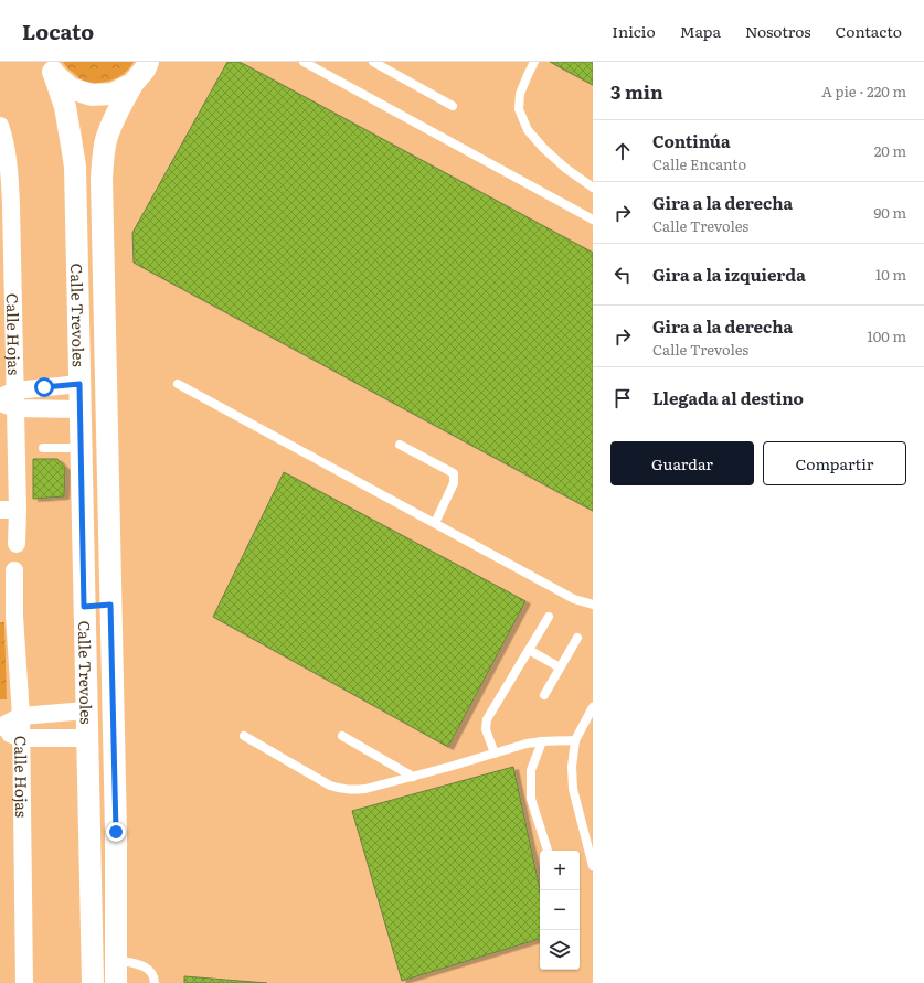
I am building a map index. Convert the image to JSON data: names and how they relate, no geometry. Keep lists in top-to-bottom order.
{
  "streets": {
    "street": ["Calle Trevoles", "Calle Hojas"]
  },
  "page": {
    "header": "Locato",
    "nav": [
      "Inicio",
      "Mapa",
      "Nosotros",
      "Contacto"
    ],
    "heading": ["3 min", "A pie · 220 m"],
    "list": [
      ["Continúa", "Calle Encanto", "20 m"],
      ["Gira a la derecha", "Calle Trevoles", "90 m"],
      ["Gira a la izquierda", "10 m"],
      ["Gira a la derecha", "Calle Trevoles", "100 m"],
      "Llegada al destino"
    ],
    "buttons": ["Guardar", "Compartir"],
    "map_buttons": ["+", "−"]
  }
}
